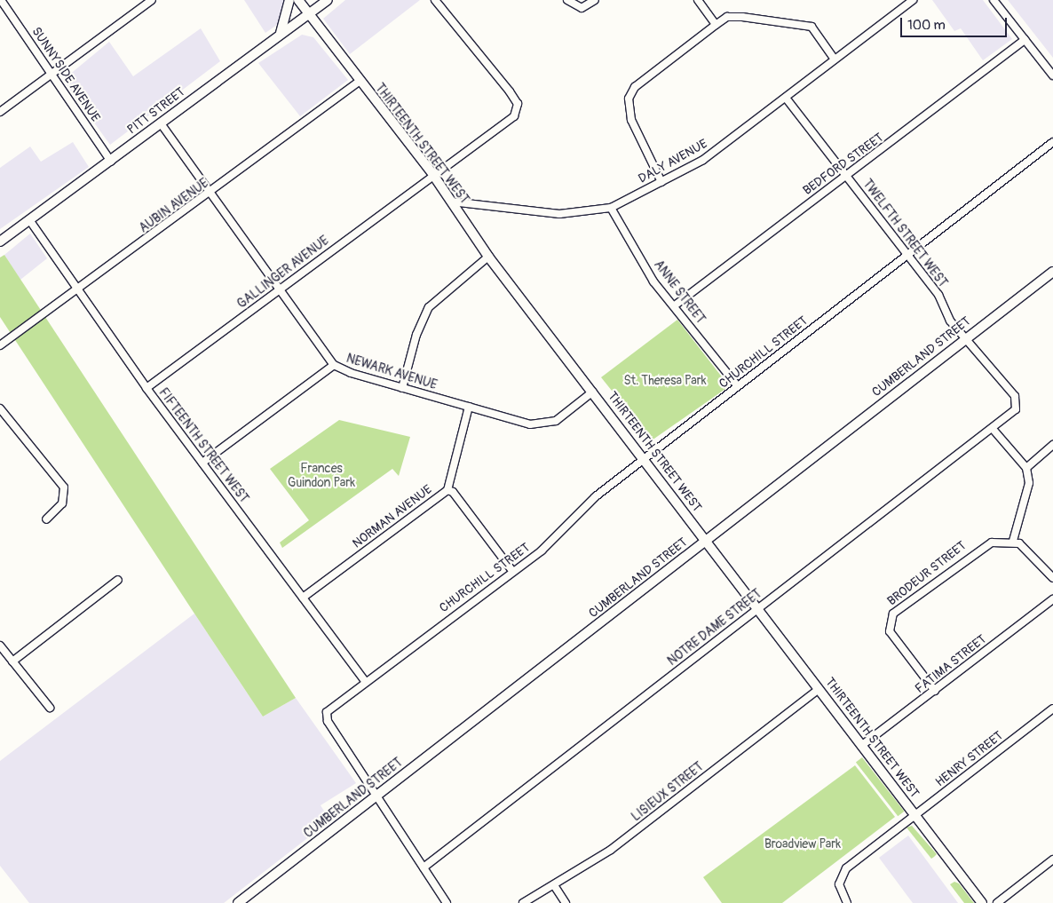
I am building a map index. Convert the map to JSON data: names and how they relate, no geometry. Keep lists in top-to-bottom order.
{
  "streets": {
    "street": [
      "SUNNYSIDE AVENUE",
      "PITT STREET",
      "THIRTEENTH STREET WEST",
      "DALY AVENUE",
      "BEDFORD STREET",
      "AUBIN AVENUE",
      "TWELFTH STREET WEST",
      "GALLINGER AVENUE",
      "ANNE STREET",
      "CHURCHILL STREET",
      "CUMBERLAND STREET",
      "NEWARK AVENUE",
      "FIFTEENTH STREET WEST",
      "NORMAN AVENUE",
      "BRODEUR STREET",
      "NOTRE DAME STREET",
      "FATIMA STREET",
      "HENRY STREET",
      "LISIEUX STREET"
    ]
  },
  "crossings": [
    ["SUNNYSIDE AVENUE", "PITT STREET"],
    ["PITT STREET", "THIRTEENTH STREET WEST"],
    ["PITT STREET", "FIFTEENTH STREET WEST"],
    ["THIRTEENTH STREET WEST", "DALY AVENUE"],
    ["THIRTEENTH STREET WEST", "AUBIN AVENUE"],
    ["THIRTEENTH STREET WEST", "GALLINGER AVENUE"],
    ["THIRTEENTH STREET WEST", "CHURCHILL STREET"],
    ["THIRTEENTH STREET WEST", "CUMBERLAND STREET"],
    ["THIRTEENTH STREET WEST", "NEWARK AVENUE"],
    ["THIRTEENTH STREET WEST", "NOTRE DAME STREET"],
    ["THIRTEENTH STREET WEST", "FATIMA STREET"],
    ["THIRTEENTH STREET WEST", "HENRY STREET"],
    ["THIRTEENTH STREET WEST", "LISIEUX STREET"],
    ["DALY AVENUE", "TWELFTH STREET WEST"],
    ["DALY AVENUE", "ANNE STREET"],
    ["BEDFORD STREET", "TWELFTH STREET WEST"],
    ["BEDFORD STREET", "ANNE STREET"],
    ["AUBIN AVENUE", "FIFTEENTH STREET WEST"],
    ["TWELFTH STREET WEST", "CHURCHILL STREET"],
    ["TWELFTH STREET WEST", "CUMBERLAND STREET"],
    ["TWELFTH STREET WEST", "NOTRE DAME STREET"],
    ["GALLINGER AVENUE", "FIFTEENTH STREET WEST"],
    ["ANNE STREET", "CHURCHILL STREET"],
    ["CHURCHILL STREET", "CUMBERLAND STREET"],
    ["CHURCHILL STREET", "FIFTEENTH STREET WEST"],
    ["NEWARK AVENUE", "FIFTEENTH STREET WEST"],
    ["NEWARK AVENUE", "NORMAN AVENUE"],
    ["FIFTEENTH STREET WEST", "NORMAN AVENUE"],
    ["BRODEUR STREET", "FATIMA STREET"]
  ],
  "parks": ["St. Theresa Park", "Frances Guindon Park", "Broadview Park"],
  "scale_bar": "100 m"
}
